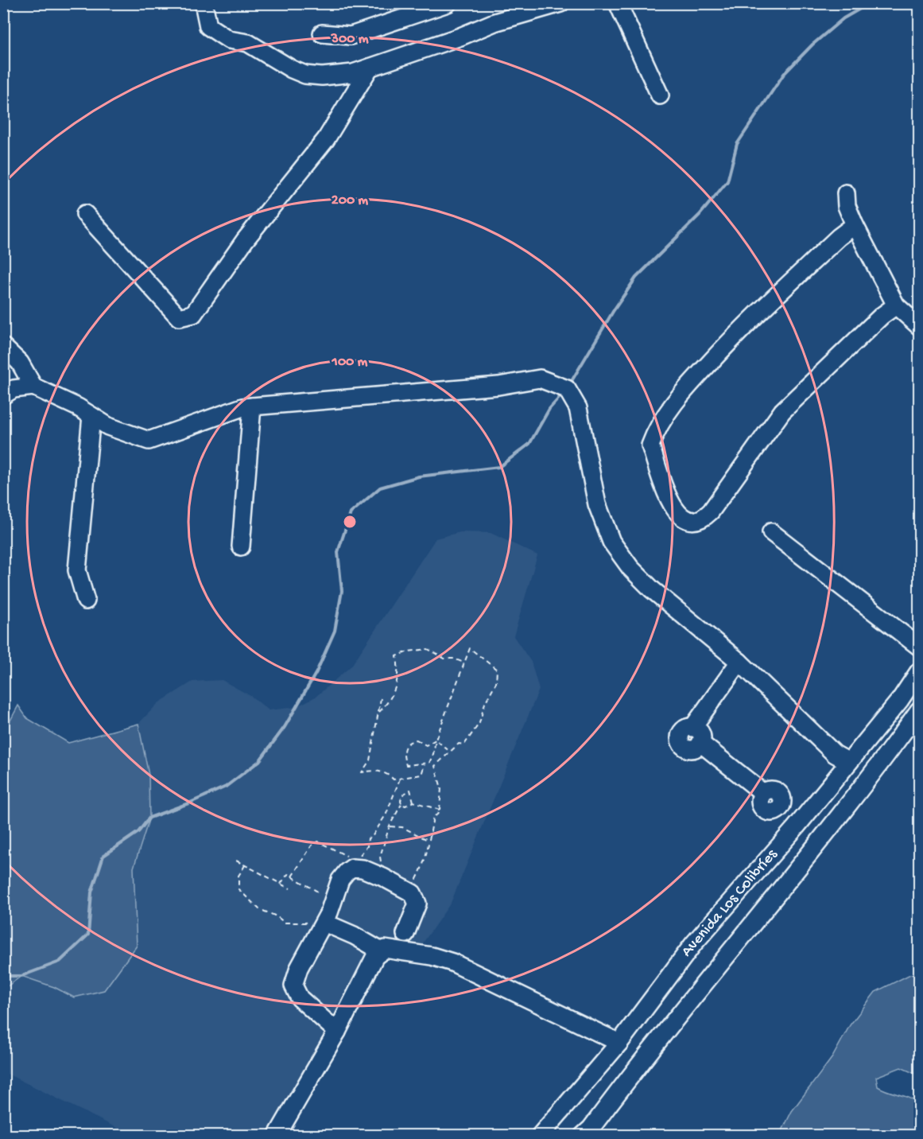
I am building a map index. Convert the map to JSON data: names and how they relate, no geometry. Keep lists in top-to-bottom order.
{
  "streets": {
    "street": ["Avenida Los Colibríes"]
  },
  "rings": ["300 m", "200 m", "100 m"]
}
